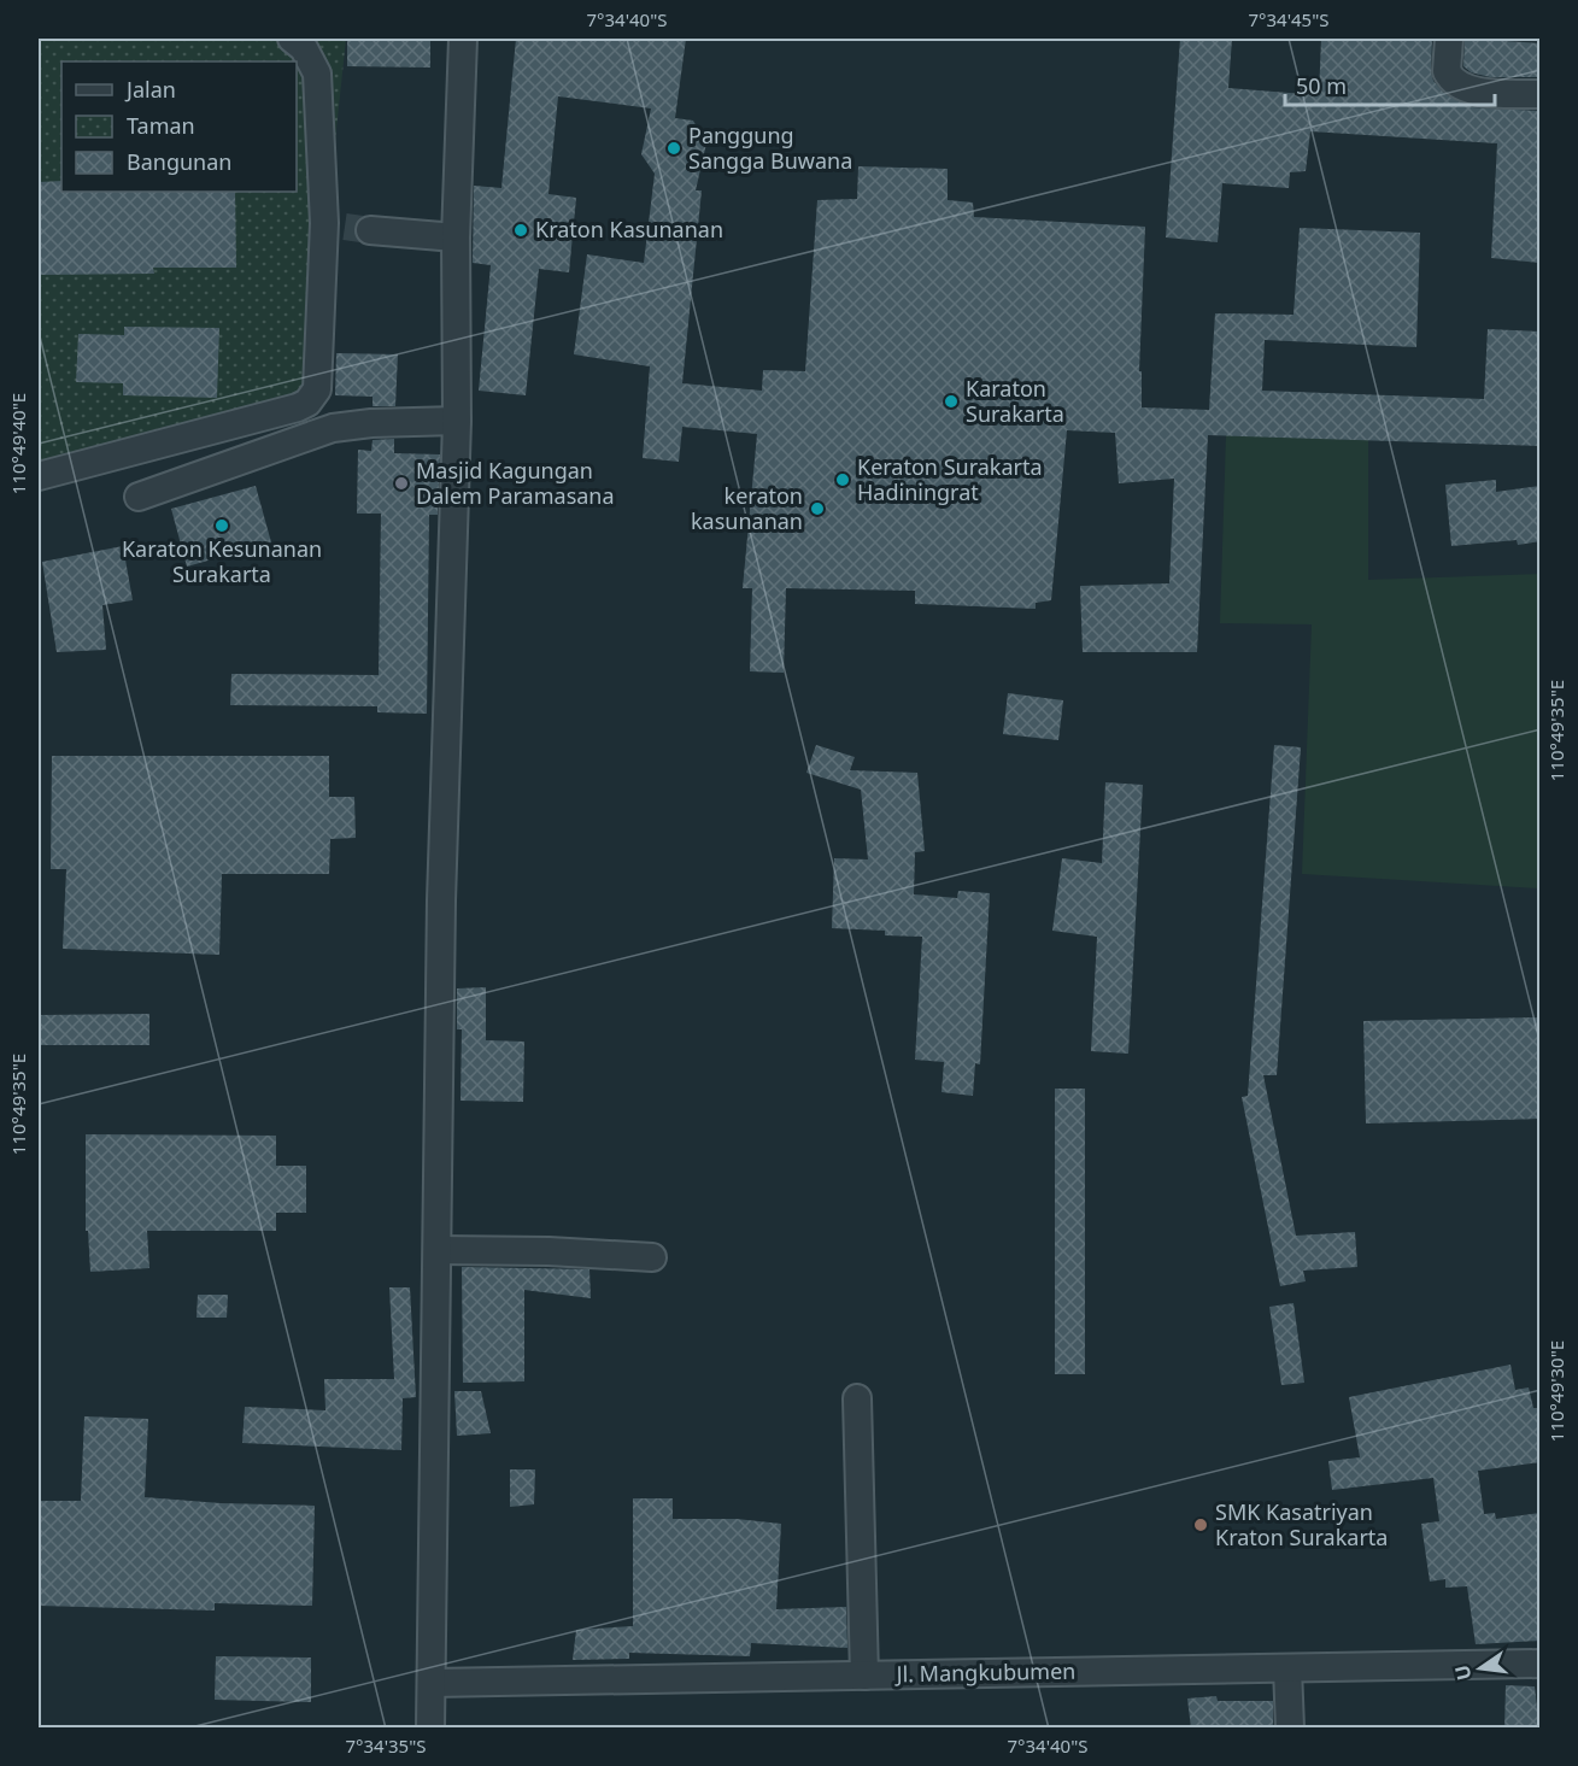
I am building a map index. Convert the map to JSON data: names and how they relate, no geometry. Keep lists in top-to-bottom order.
{
  "streets": {
    "street": ["Jl. Mangkubumen"]
  },
  "places": [
    "Panggung Sangga Buwana",
    "Kraton Kasunanan",
    "Karaton Surakarta",
    "Keraton Surakarta Hadiningrat",
    "Masjid Kagungan Dalem Paramasana",
    "keraton kasunanan",
    "Karaton Kesunanan Surakarta",
    "SMK Kasatriyan Kraton Surakarta"
  ],
  "legend": ["Jalan", "Taman", "Bangunan"],
  "scale_bar": "50 m",
  "north": "left",
  "coordinates": [
    "7°34'40\"S",
    "7°34'45\"S",
    "110°49'40\"E",
    "110°49'35\"E",
    "110°49'30\"E",
    "7°34'35\"S"
  ]
}
